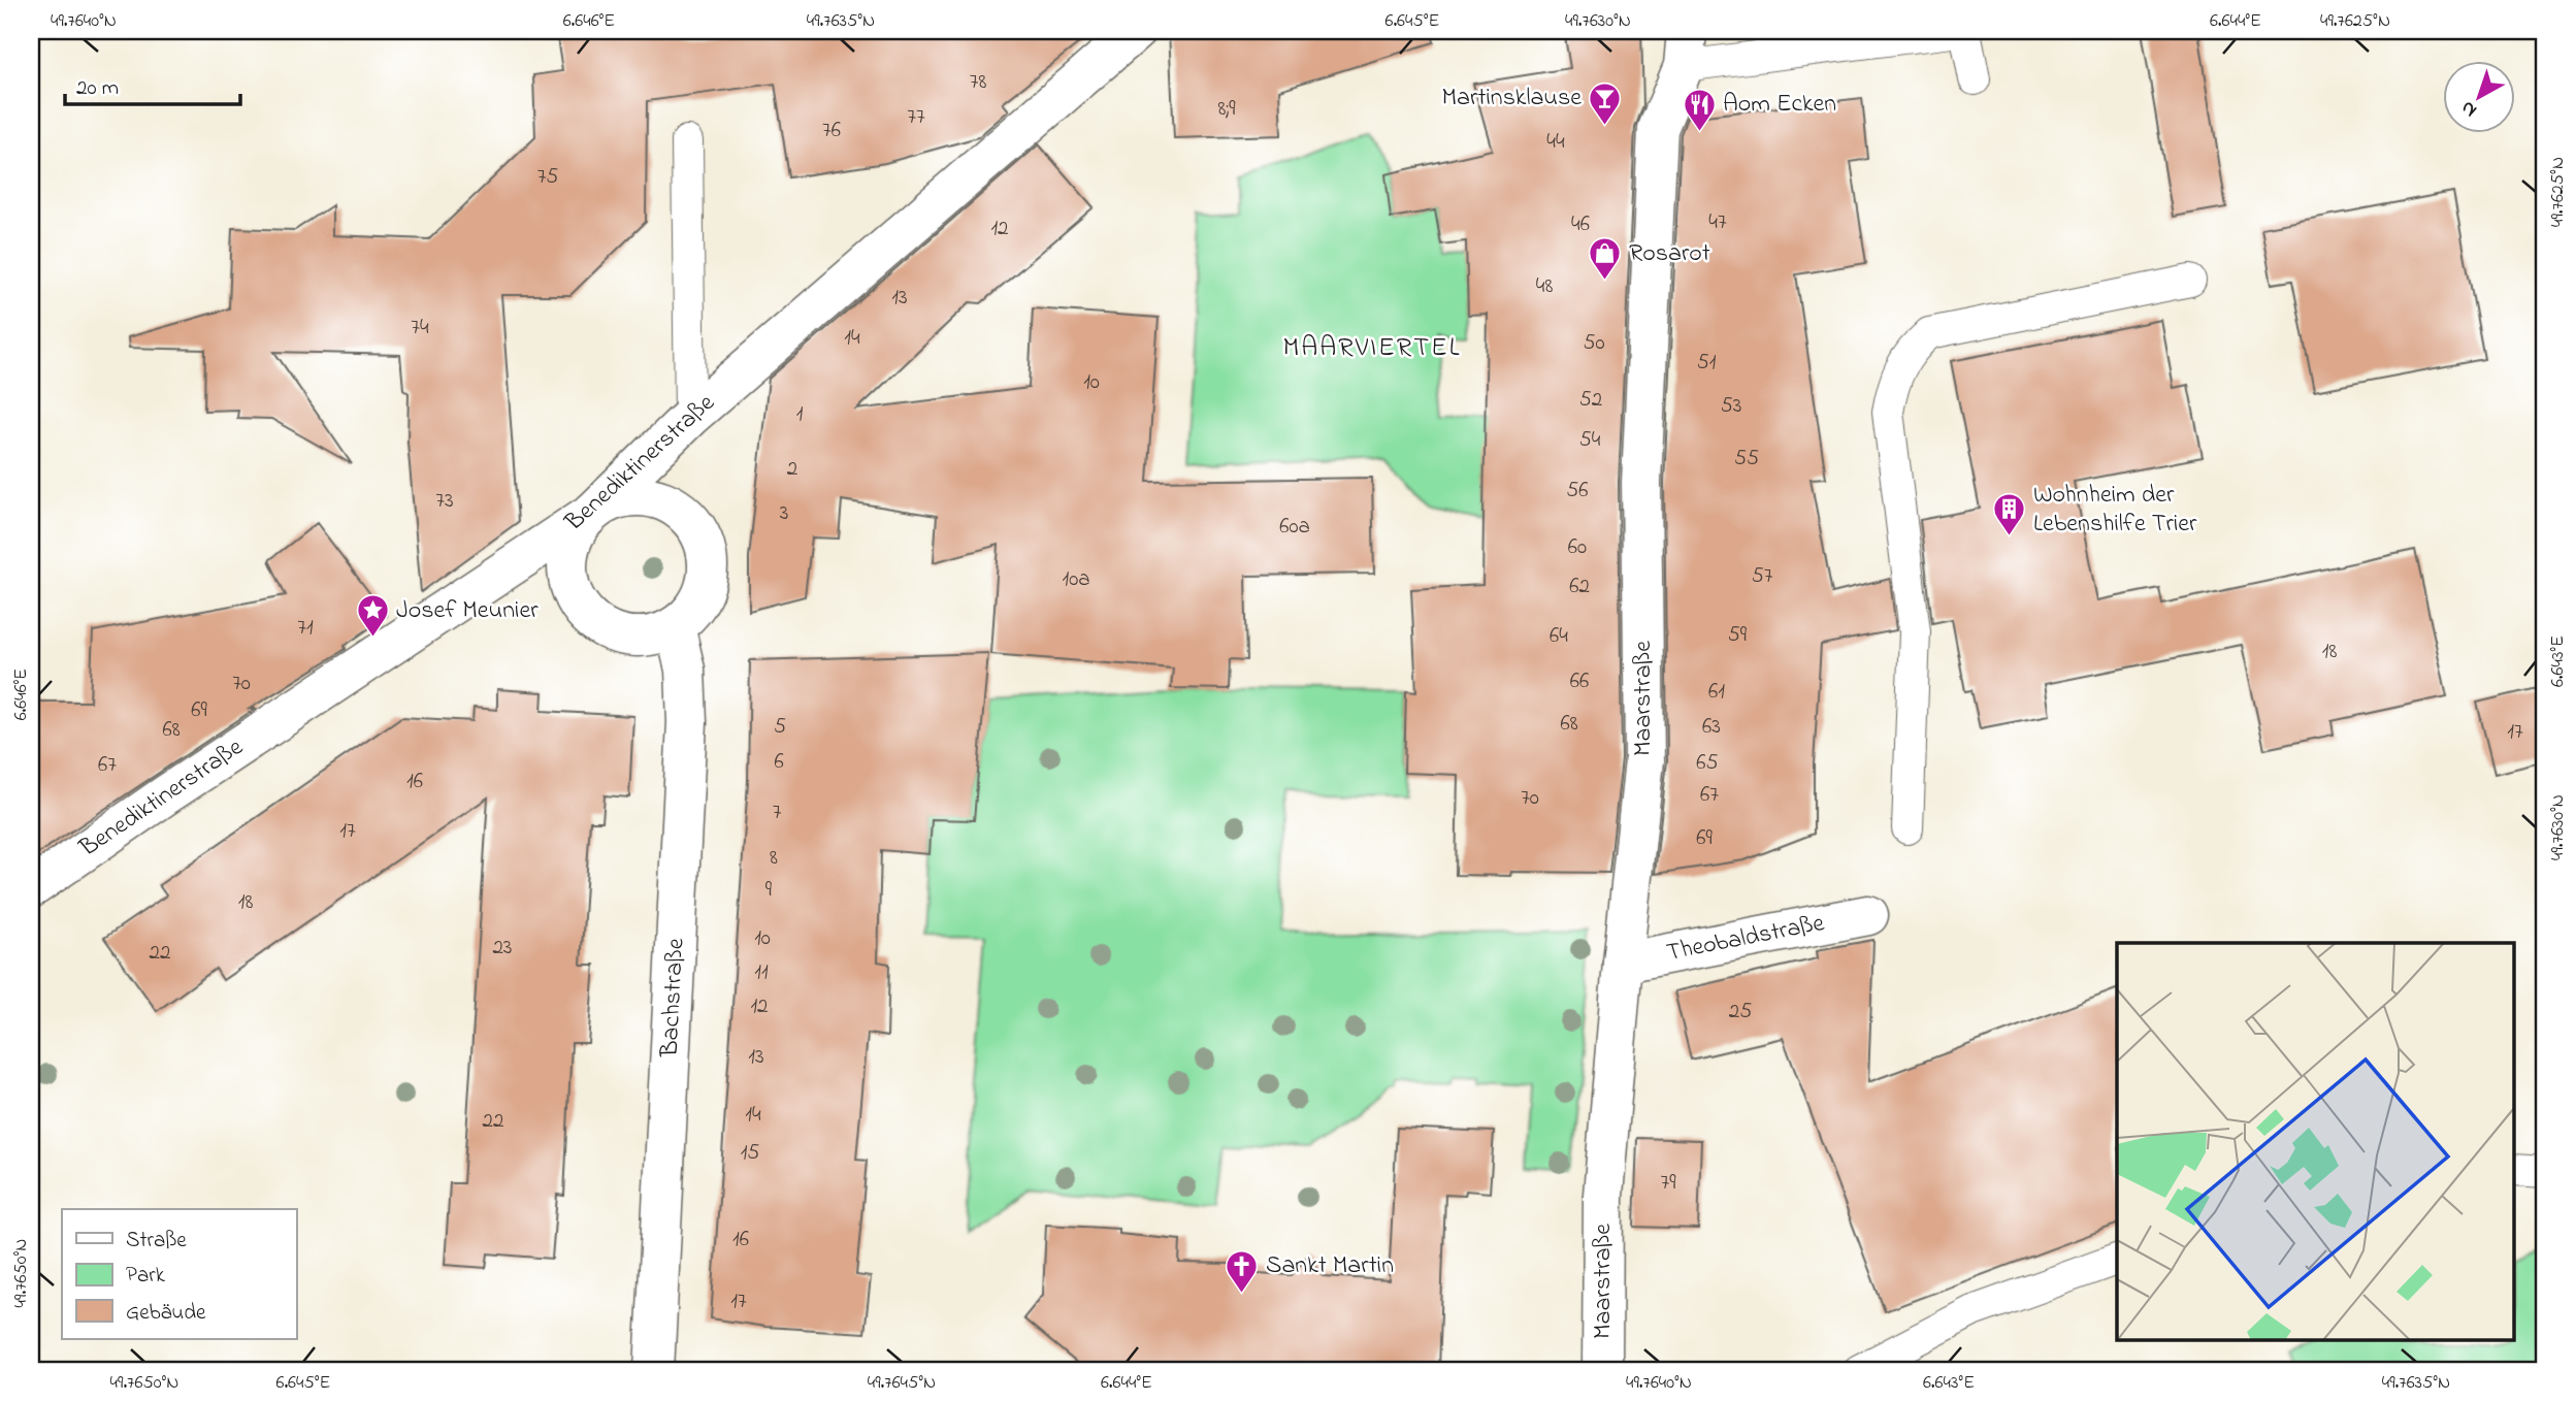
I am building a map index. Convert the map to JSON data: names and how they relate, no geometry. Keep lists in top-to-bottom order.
{
  "streets": {
    "street": [
      "Benediktinerstraße",
      "Maarstraße",
      "Theobaldstraße",
      "Bachstraße"
    ]
  },
  "crossings": [
    ["Benediktinerstraße", "Bachstraße"],
    ["Maarstraße", "Theobaldstraße"]
  ],
  "districts": ["MAARVIERTEL"],
  "places": {
    "bar": ["Martinsklause"],
    "restaurant": ["Aom Ecken"],
    "shop": ["Rosarot"],
    "building": ["Wohnheim der Lebenshilfe Trier"],
    "place": ["Josef Meunier"],
    "church": ["Sankt Martin"]
  },
  "house_numbers": [
    "78",
    "8;9",
    "77",
    "76",
    "44",
    "75",
    "47",
    "46",
    "12",
    "48",
    "13",
    "74",
    "14",
    "50",
    "51",
    "10",
    "52",
    "53",
    "1",
    "54",
    "55",
    "2",
    "56",
    "73",
    "3",
    "60a",
    "60",
    "57",
    "10a",
    "62",
    "71",
    "59",
    "64",
    "18",
    "66",
    "70",
    "61",
    "69",
    "68",
    "5",
    "63",
    "68",
    "17",
    "6",
    "65",
    "67",
    "16",
    "67",
    "70",
    "7",
    "17",
    "69",
    "8",
    "9",
    "18",
    "10",
    "23",
    "22",
    "11",
    "12",
    "25",
    "13",
    "14",
    "22",
    "15",
    "79",
    "16",
    "17"
  ],
  "legend": ["Straße", "Park", "Gebäude"],
  "scale_bar": "20 m",
  "north": "bottom left",
  "coordinates": [
    "49.7640°N",
    "6.646°E",
    "49.7635°N",
    "6.645°E",
    "49.7630°N",
    "6.644°E",
    "49.7625°N",
    "6.643°E",
    "49.7650°N",
    "49.7645°N"
  ]
}
